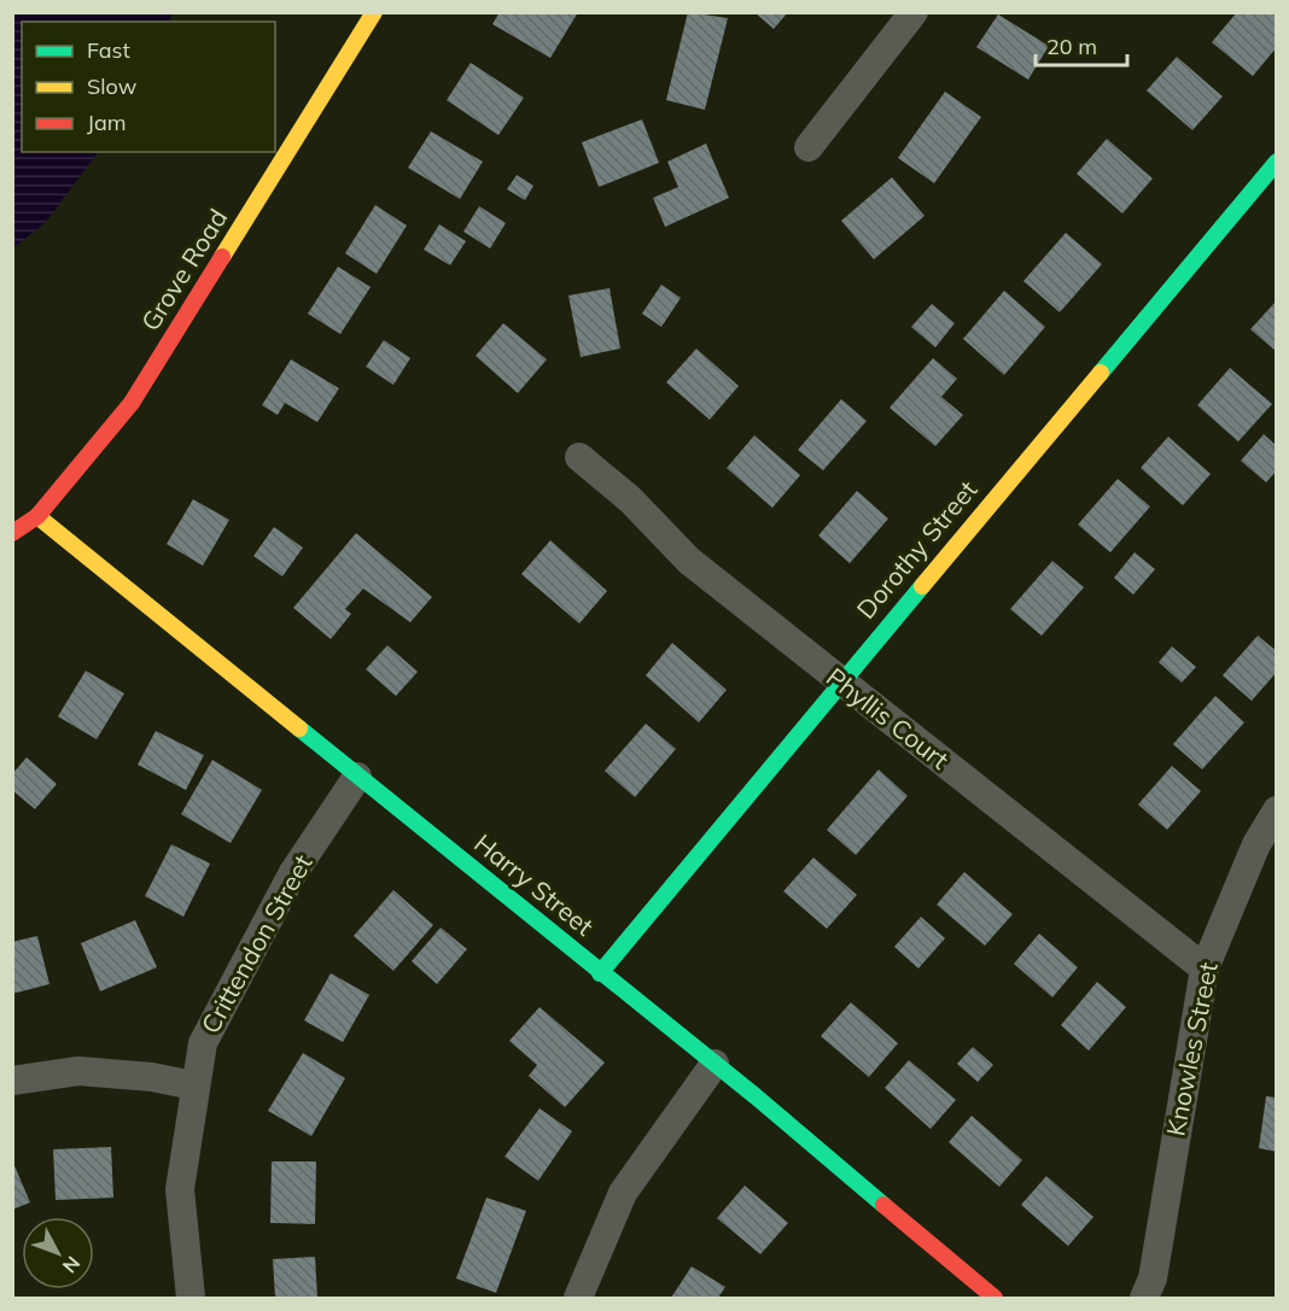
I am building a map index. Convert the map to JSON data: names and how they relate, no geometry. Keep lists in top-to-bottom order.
{
  "streets": {
    "street": [
      "Grove Road",
      "Dorothy Street",
      "Phyllis Court",
      "Harry Street",
      "Crittendon Street",
      "Knowles Street"
    ]
  },
  "crossings": [
    ["Grove Road", "Harry Street"],
    ["Dorothy Street", "Phyllis Court"],
    ["Dorothy Street", "Harry Street"],
    ["Phyllis Court", "Knowles Street"],
    ["Harry Street", "Crittendon Street"]
  ],
  "legend": ["Fast", "Slow", "Jam"],
  "scale_bar": "20 m",
  "north": "bottom right"
}
